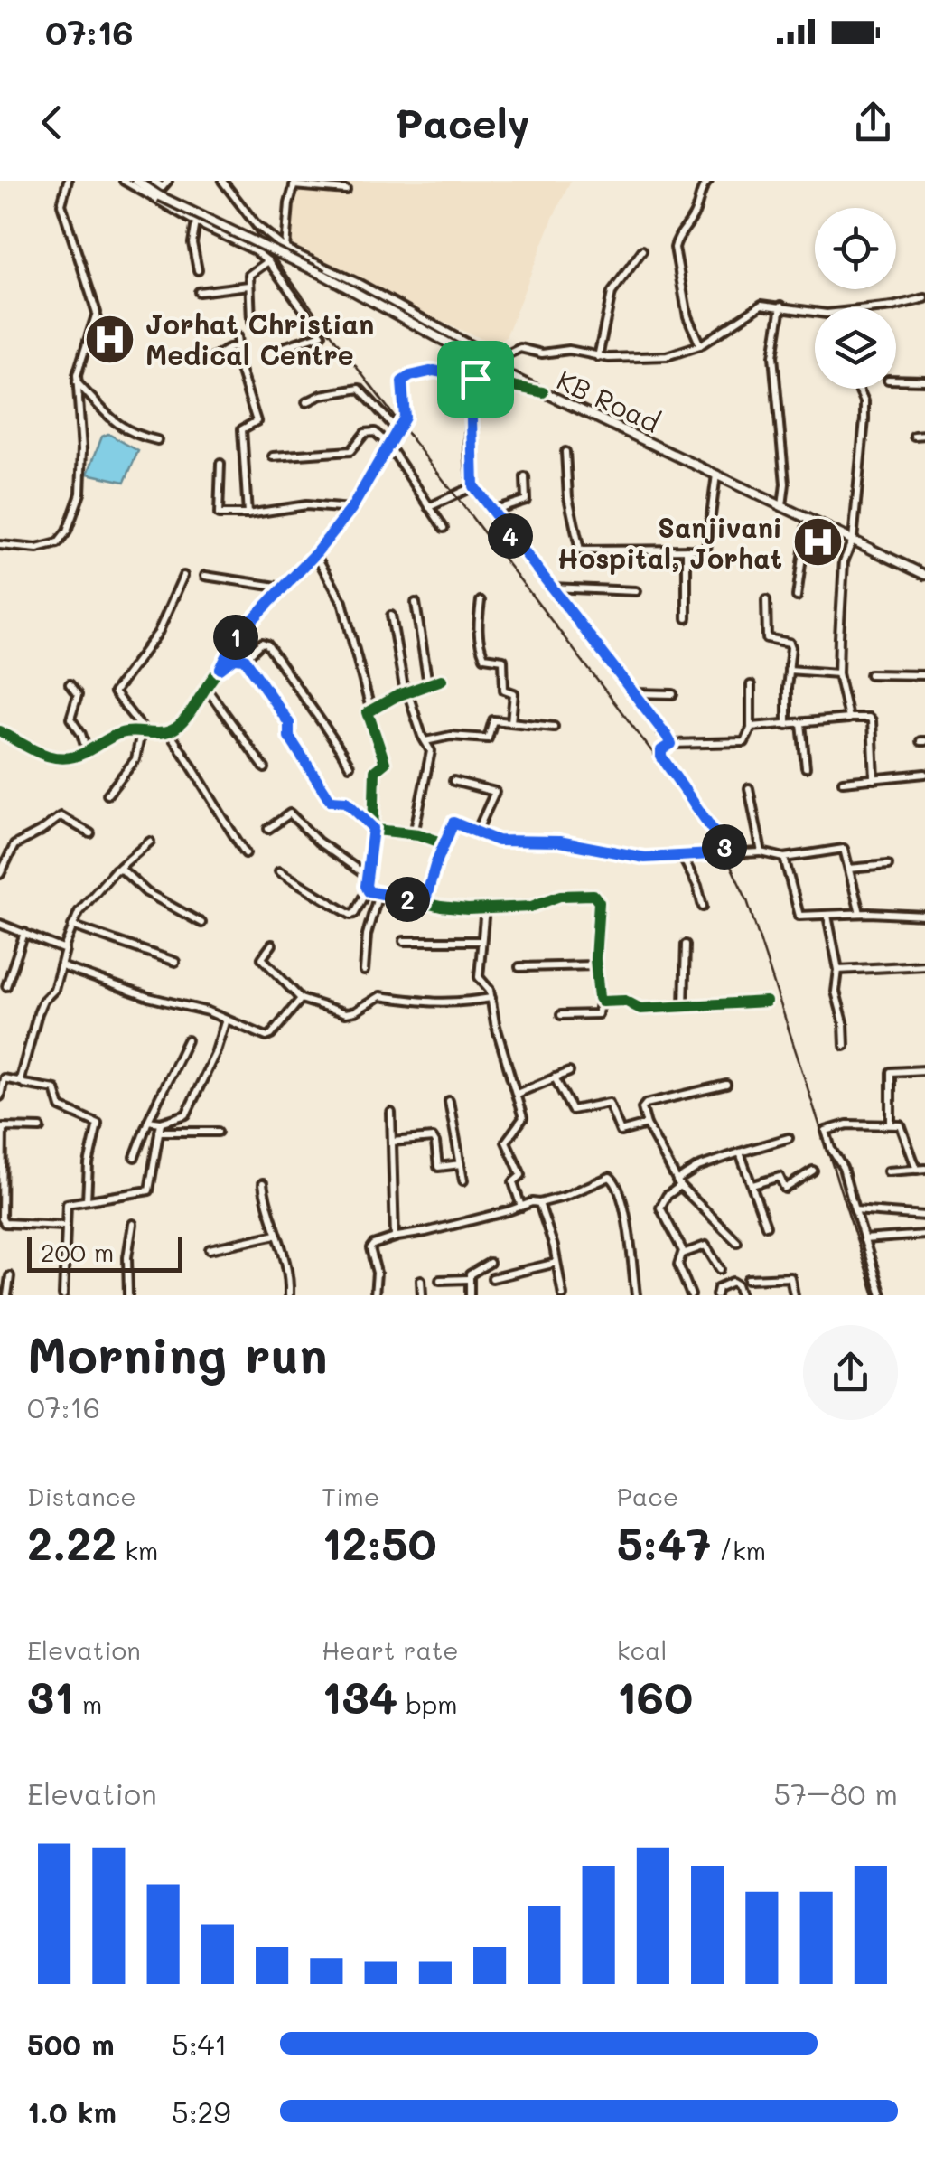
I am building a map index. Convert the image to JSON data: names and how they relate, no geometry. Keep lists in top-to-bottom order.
{
  "streets": {
    "main road": ["KB Road"]
  },
  "places": {
    "hospital": ["Jorhat Christian Medical Centre", "Sanjivani Hospital, Jorhat"]
  },
  "scale_bar": "200 m",
  "page": {
    "status": "07:16",
    "header": "Pacely",
    "pins": [
      "4",
      "1",
      "3",
      "2"
    ],
    "scale": "200 m",
    "heading": ["Morning run", "07:16"],
    "stats": [
      ["Distance", "2.22 km"],
      ["Time", "12:50"],
      ["Pace", "5:47 /km"],
      ["Elevation", "31 m"],
      ["Heart rate", "134 bpm"],
      ["kcal", "160"]
    ],
    "chart": ["Elevation", "57–80 m"],
    "list": [
      {
        "name": "500 m",
        "note": "5:41"
      },
      {
        "name": "1.0 km",
        "note": "5:29"
      }
    ]
  }
}
